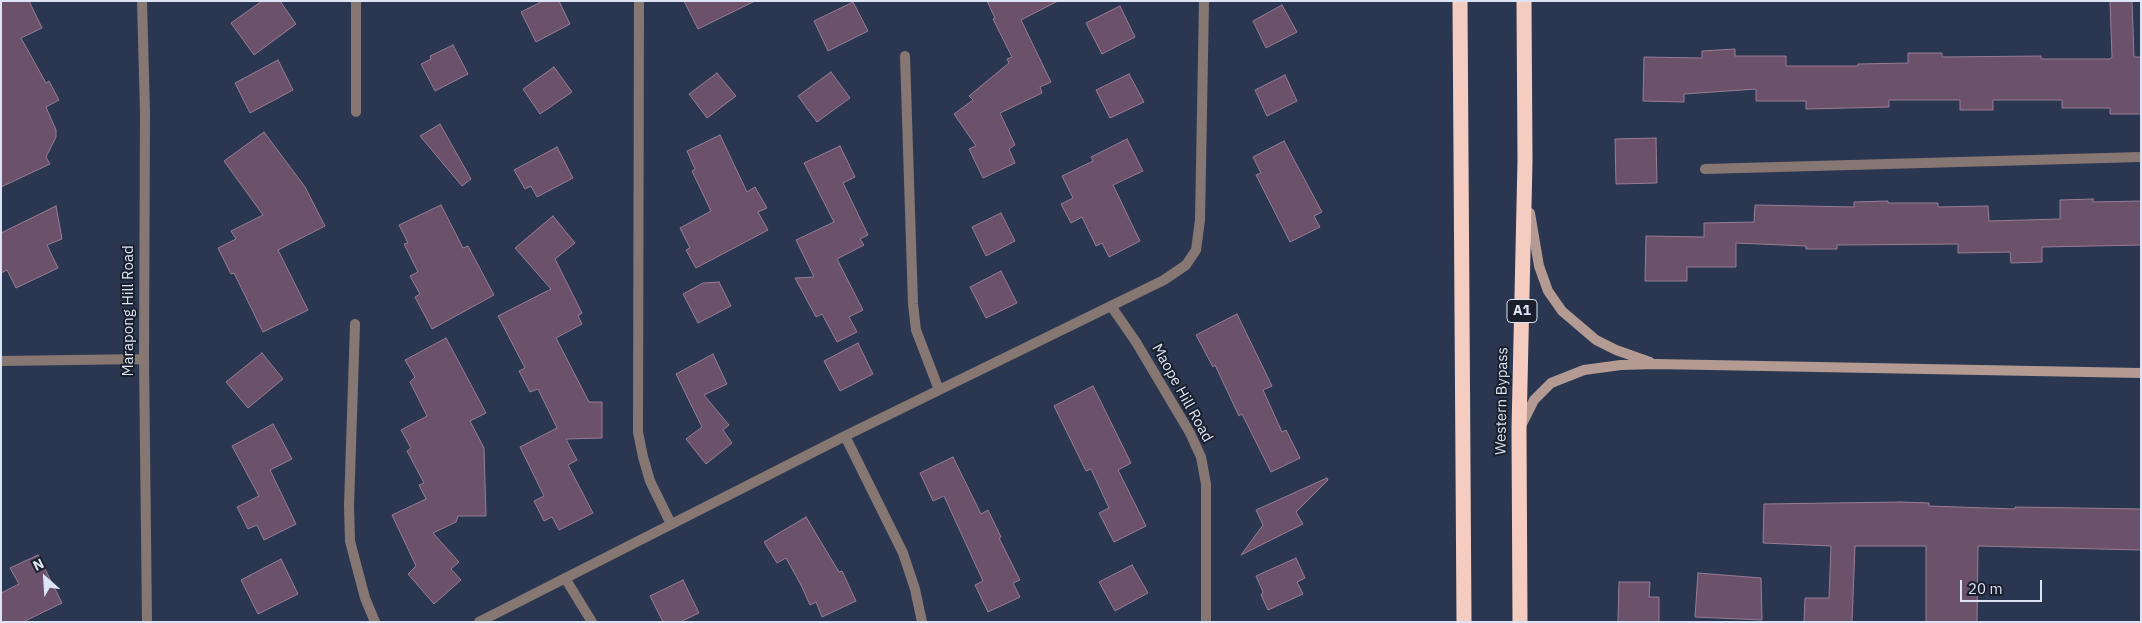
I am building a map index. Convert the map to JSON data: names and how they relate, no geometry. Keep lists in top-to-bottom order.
{
  "streets": {
    "highway": ["A1", "Western Bypass"],
    "street": ["Marapong Hill Road", "Maope Hill Road"]
  },
  "scale_bar": "20 m",
  "north": "top left"
}
